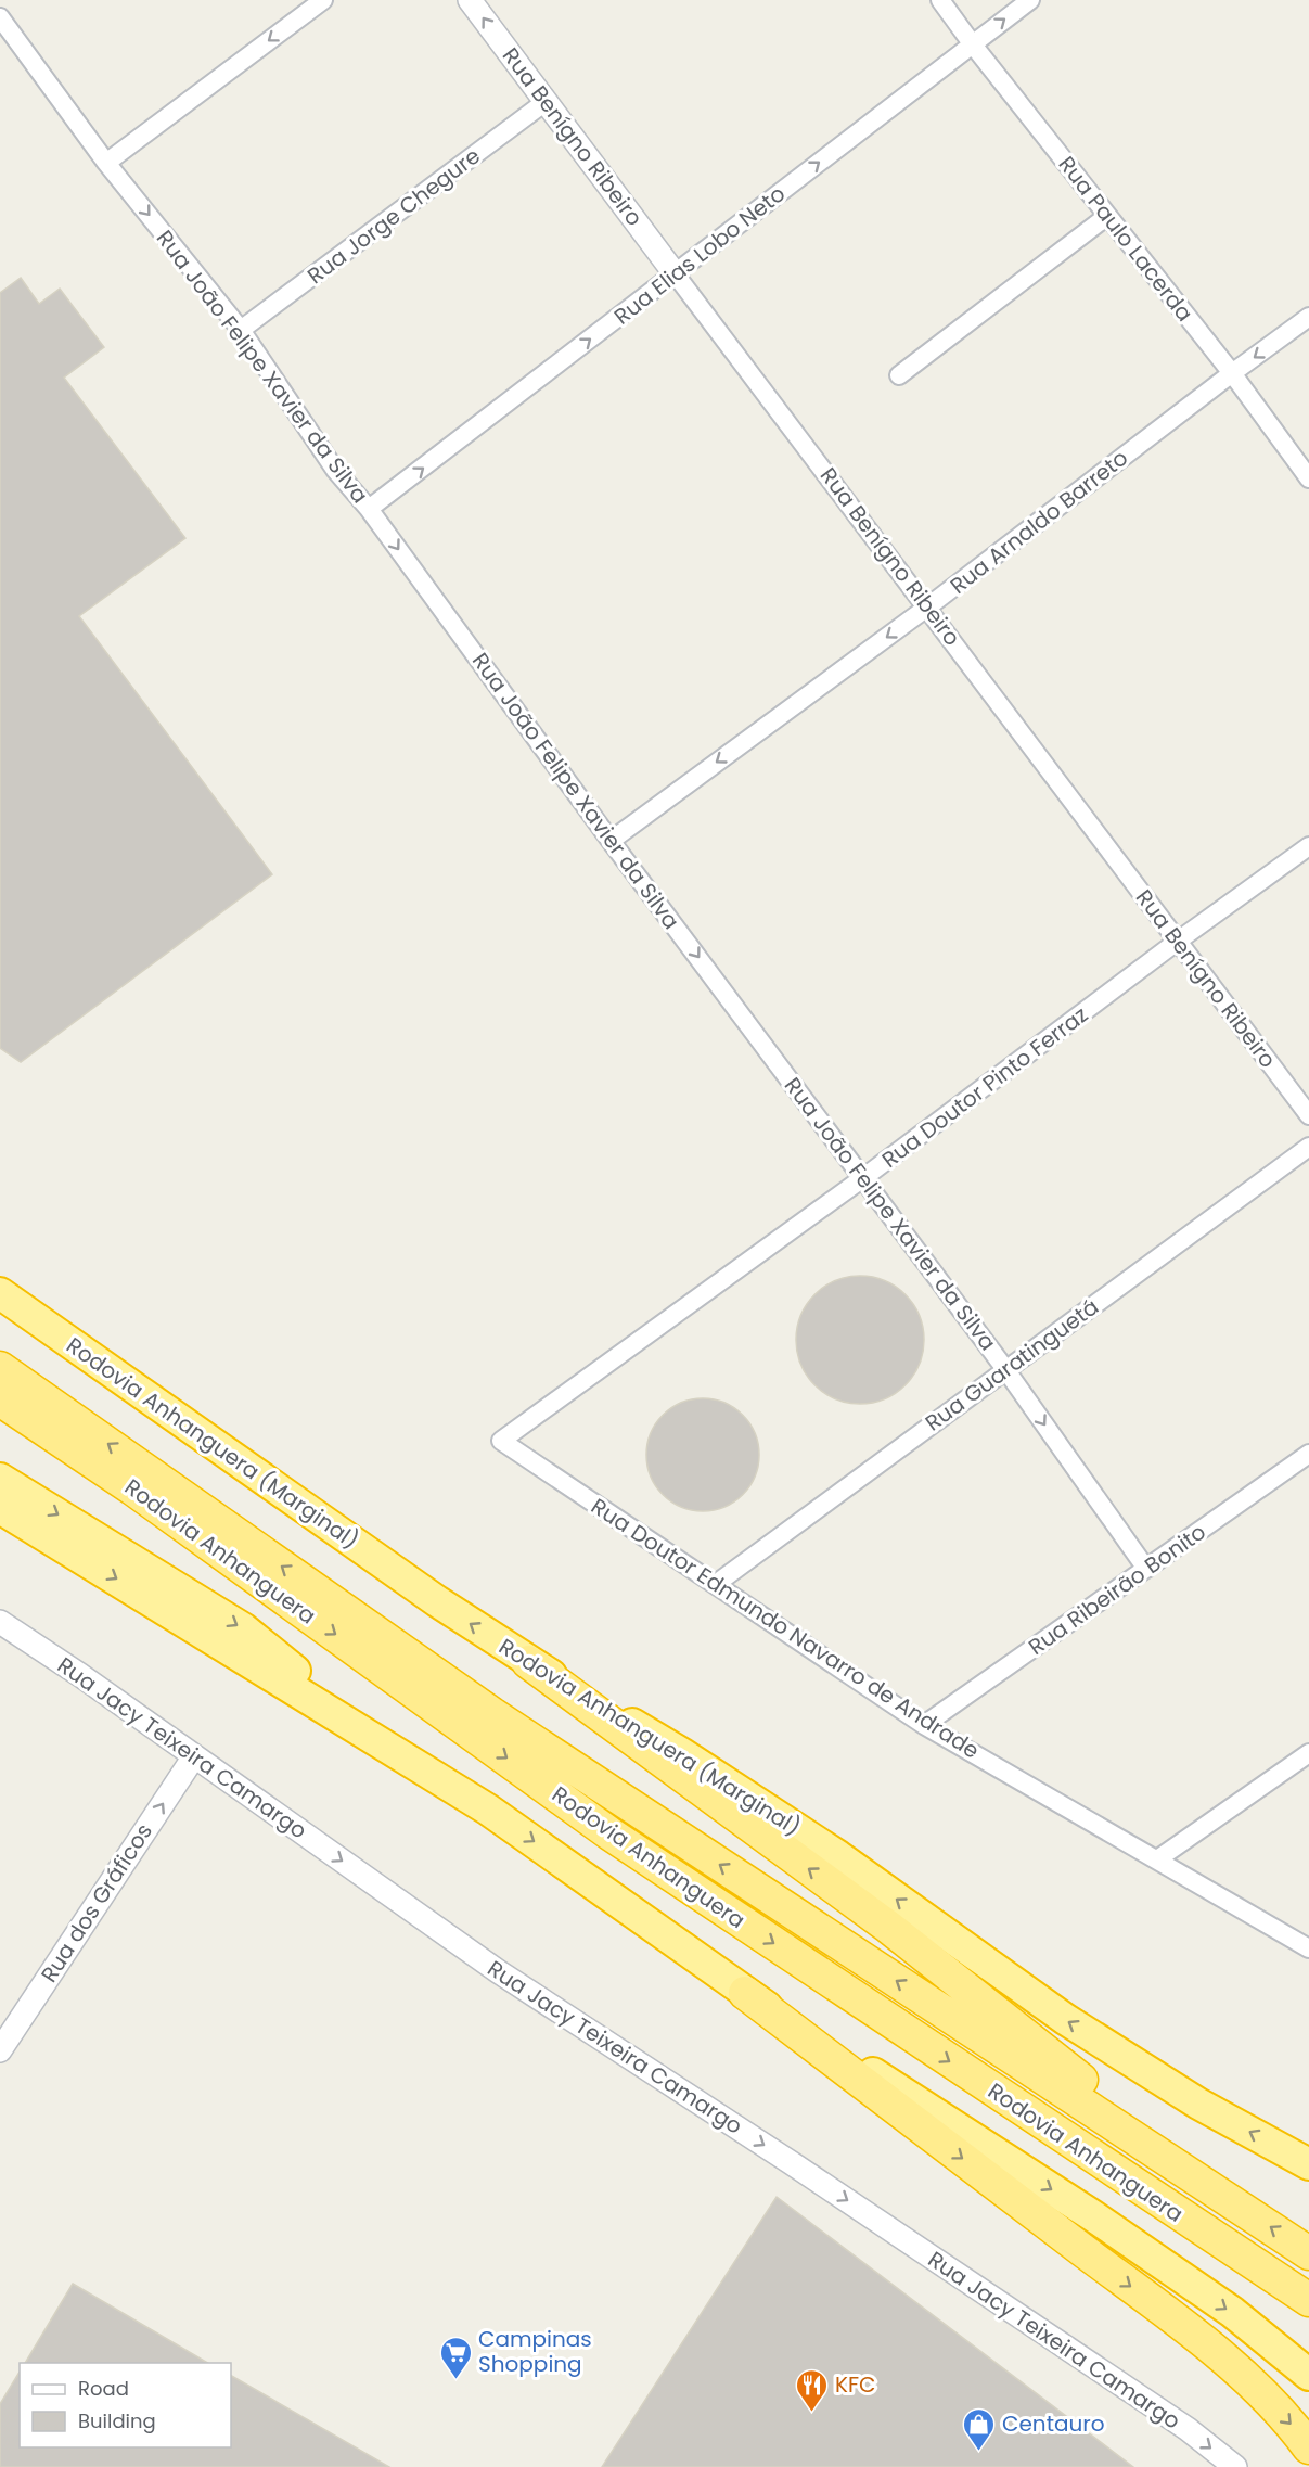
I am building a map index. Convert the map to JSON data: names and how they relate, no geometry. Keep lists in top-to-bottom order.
{
  "streets": {
    "highway": ["Rodovia Anhanguera (Marginal)", "Rodovia Anhanguera"],
    "street": [
      "Rua Benígno Ribeiro",
      "Rua Jorge Chegure",
      "Rua Paulo Lacerda",
      "Rua Elias Lobo Neto",
      "Rua João Felipe Xavier da Silva",
      "Rua Arnaldo Barreto",
      "Rua Doutor Pinto Ferraz",
      "Rua Guaratinguetá",
      "Rua Ribeirão Bonito",
      "Rua Doutor Edmundo Navarro de Andrade",
      "Rua Jacy Teixeira Camargo",
      "Rua dos Gráficos"
    ]
  },
  "crossings": [
    ["Rua Benígno Ribeiro", "Rua Jorge Chegure"],
    ["Rua Benígno Ribeiro", "Rua Elias Lobo Neto"],
    ["Rua Benígno Ribeiro", "Rua Arnaldo Barreto"],
    ["Rua Benígno Ribeiro", "Rua Doutor Pinto Ferraz"],
    ["Rua Jorge Chegure", "Rua João Felipe Xavier da Silva"],
    ["Rua Paulo Lacerda", "Rua Elias Lobo Neto"],
    ["Rua Paulo Lacerda", "Rua Arnaldo Barreto"],
    ["Rua Elias Lobo Neto", "Rua João Felipe Xavier da Silva"],
    ["Rua João Felipe Xavier da Silva", "Rua Arnaldo Barreto"],
    ["Rua João Felipe Xavier da Silva", "Rua Doutor Pinto Ferraz"],
    ["Rua João Felipe Xavier da Silva", "Rua Guaratinguetá"],
    ["Rua João Felipe Xavier da Silva", "Rua Ribeirão Bonito"],
    ["Rua Doutor Pinto Ferraz", "Rua Doutor Edmundo Navarro de Andrade"],
    ["Rua Guaratinguetá", "Rua Doutor Edmundo Navarro de Andrade"],
    ["Rua Ribeirão Bonito", "Rua Doutor Edmundo Navarro de Andrade"],
    ["Rua Jacy Teixeira Camargo", "Rua dos Gráficos"]
  ],
  "one_way": [
    "Rua Elias Lobo Neto",
    "Rua João Felipe Xavier da Silva",
    "Rua Arnaldo Barreto",
    "Rua Jacy Teixeira Camargo",
    "Rua dos Gráficos"
  ],
  "places": {
    "supermarket": ["Campinas Shopping"],
    "restaurant": ["KFC"],
    "shop": ["Centauro"]
  },
  "legend": ["Road", "Building"]
}
